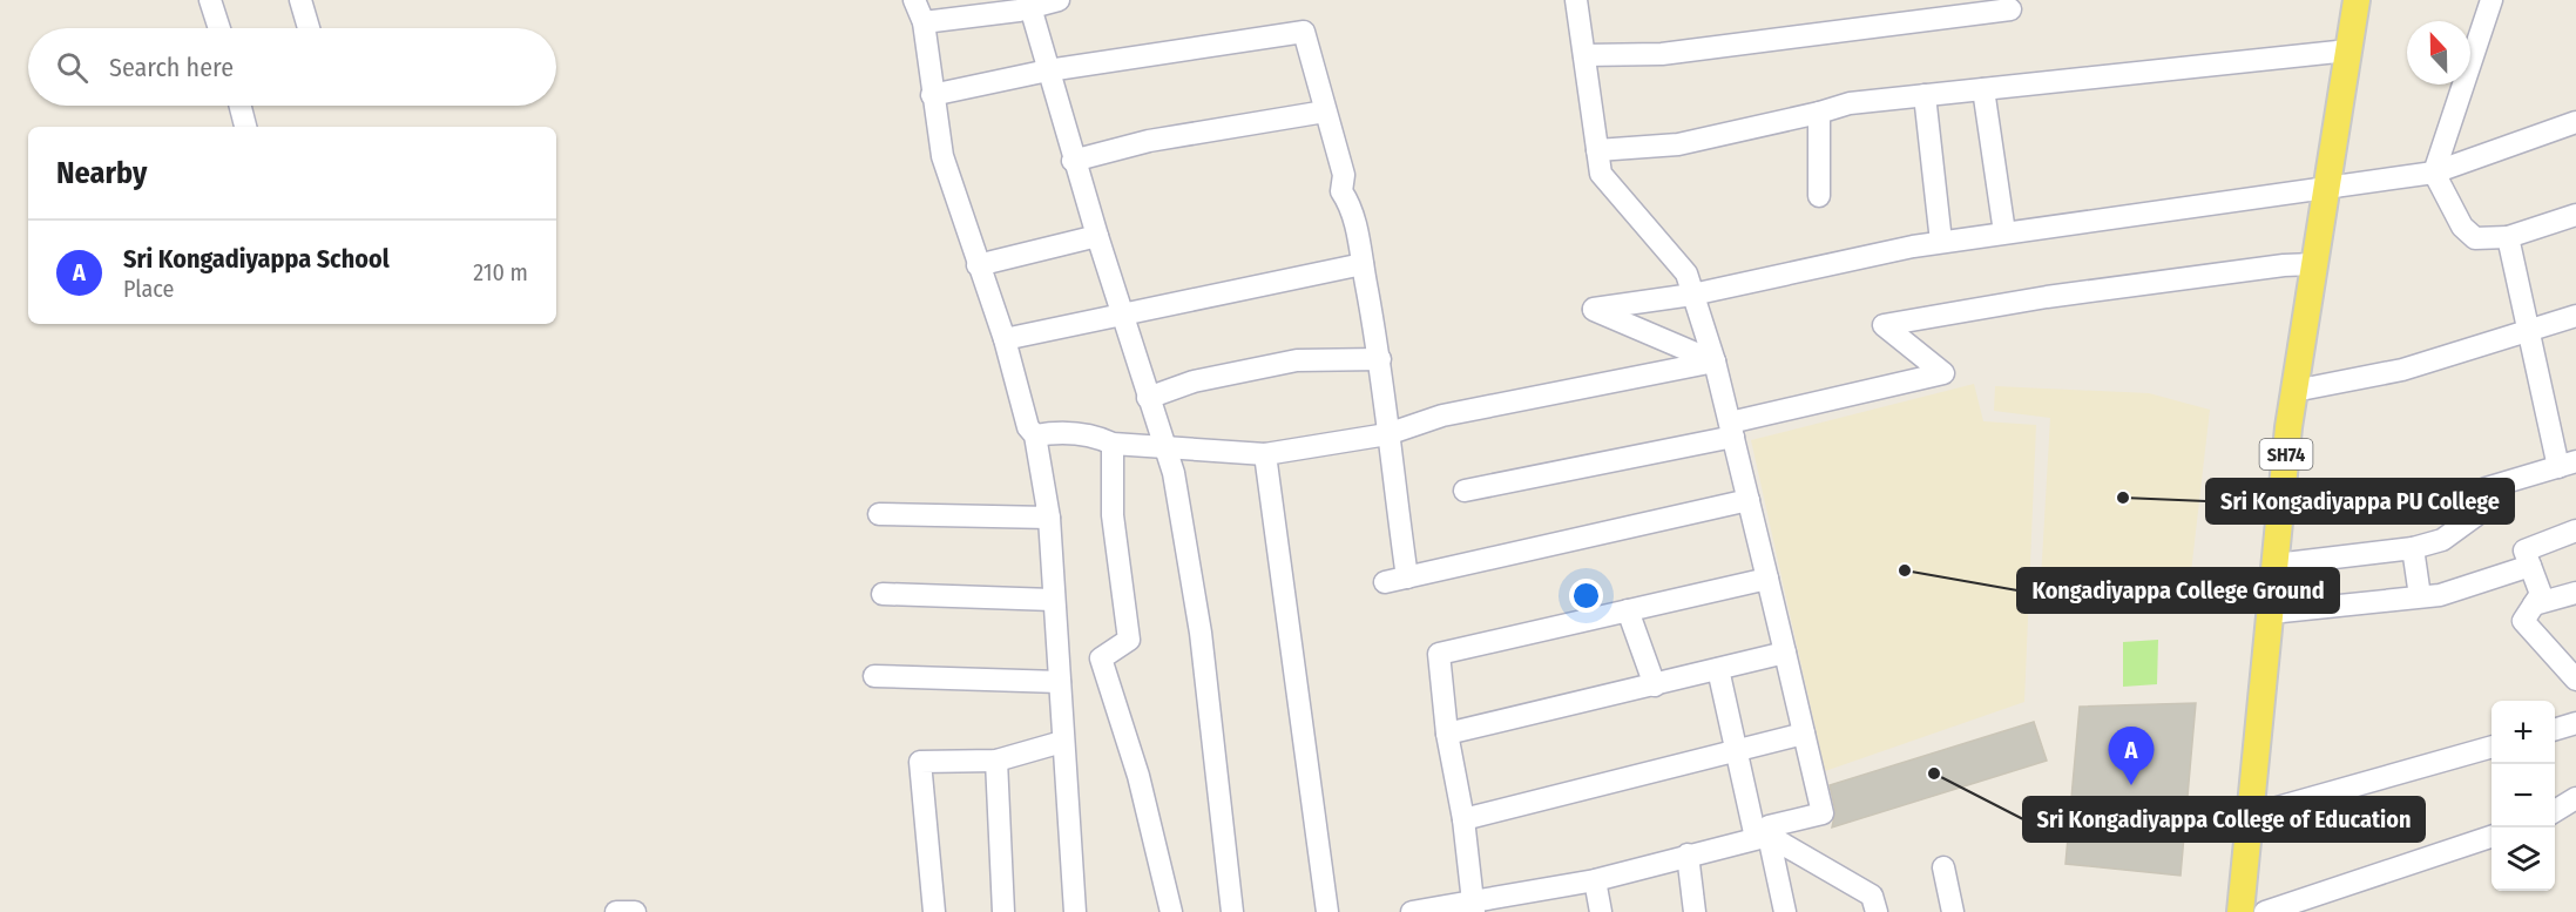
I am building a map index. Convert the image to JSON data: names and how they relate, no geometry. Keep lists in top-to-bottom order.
{
  "streets": {
    "main road": ["SH74"]
  },
  "places": ["Sri Kongadiyappa PU College", "Kongadiyappa College Ground", "Sri Kongadiyappa College of Education"],
  "north": "top",
  "page": {
    "search": "Search here",
    "heading": "Nearby",
    "list": [
      {
        "mark": "A",
        "name": "Sri Kongadiyappa School",
        "note": "Place",
        "value": "210 m"
      }
    ],
    "map_buttons": ["+", "−"],
    "pins": "A"
  }
}
